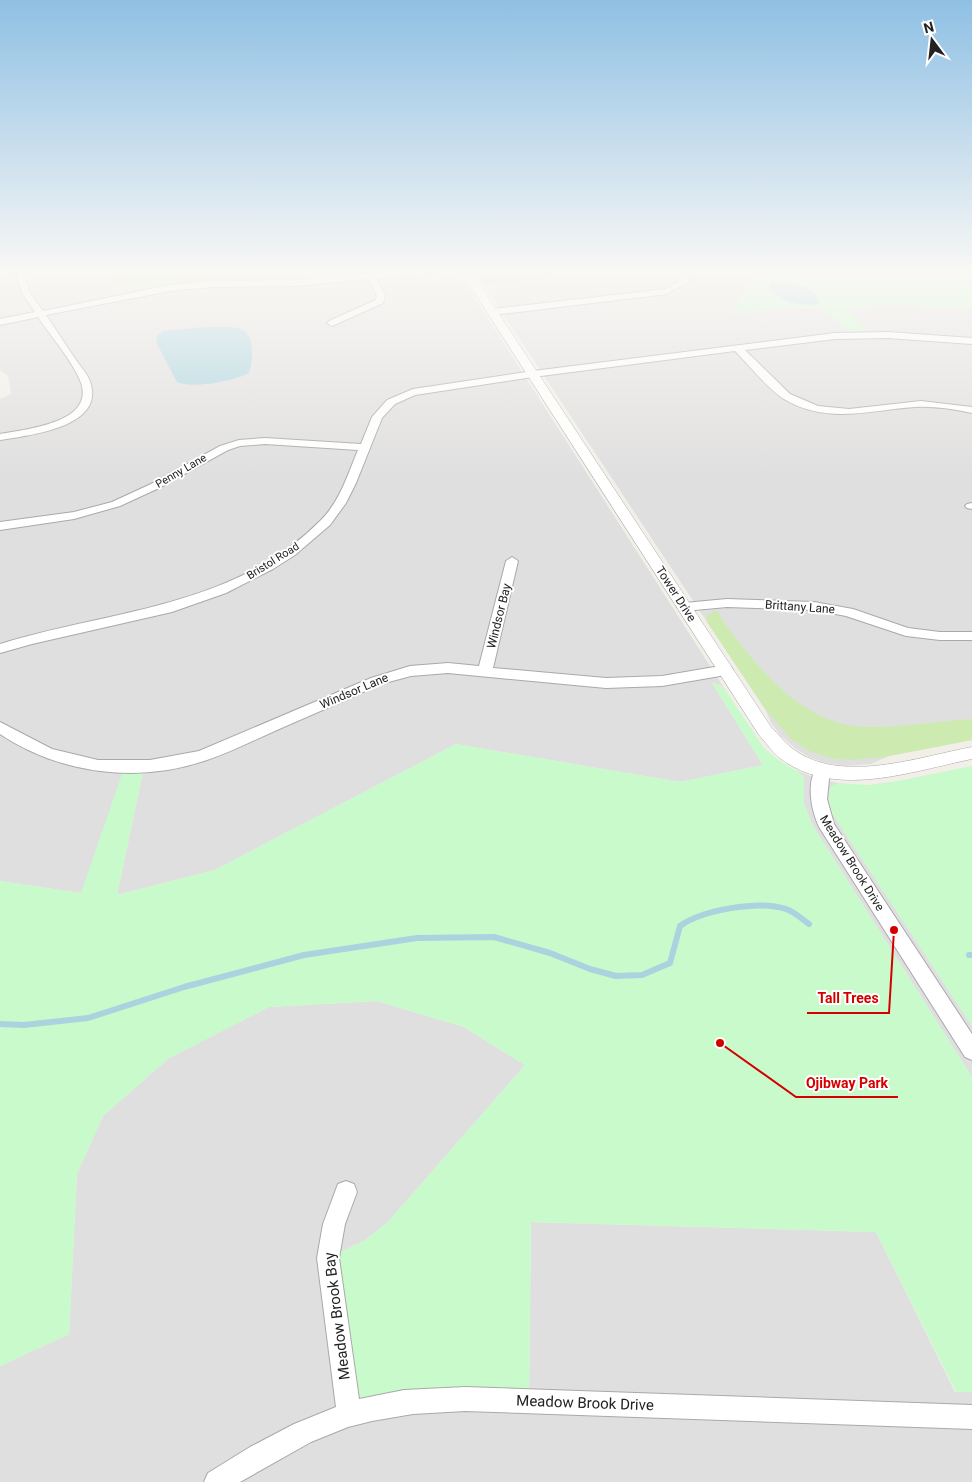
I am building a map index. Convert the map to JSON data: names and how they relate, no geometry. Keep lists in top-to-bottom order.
{
  "streets": {
    "street": [
      "Penny Lane",
      "Bristol Road",
      "Tower Drive",
      "Brittany Lane",
      "Windsor Bay",
      "Windsor Lane",
      "Meadow Brook Drive",
      "Meadow Brook Bay"
    ]
  },
  "crossings": [
    ["Penny Lane", "Bristol Road"],
    ["Bristol Road", "Tower Drive"],
    ["Tower Drive", "Brittany Lane"],
    ["Tower Drive", "Windsor Lane"],
    ["Tower Drive", "Meadow Brook Drive"],
    ["Windsor Bay", "Windsor Lane"],
    ["Meadow Brook Drive", "Meadow Brook Bay"]
  ],
  "places": ["Tall Trees", "Ojibway Park"],
  "north": "top"
}
